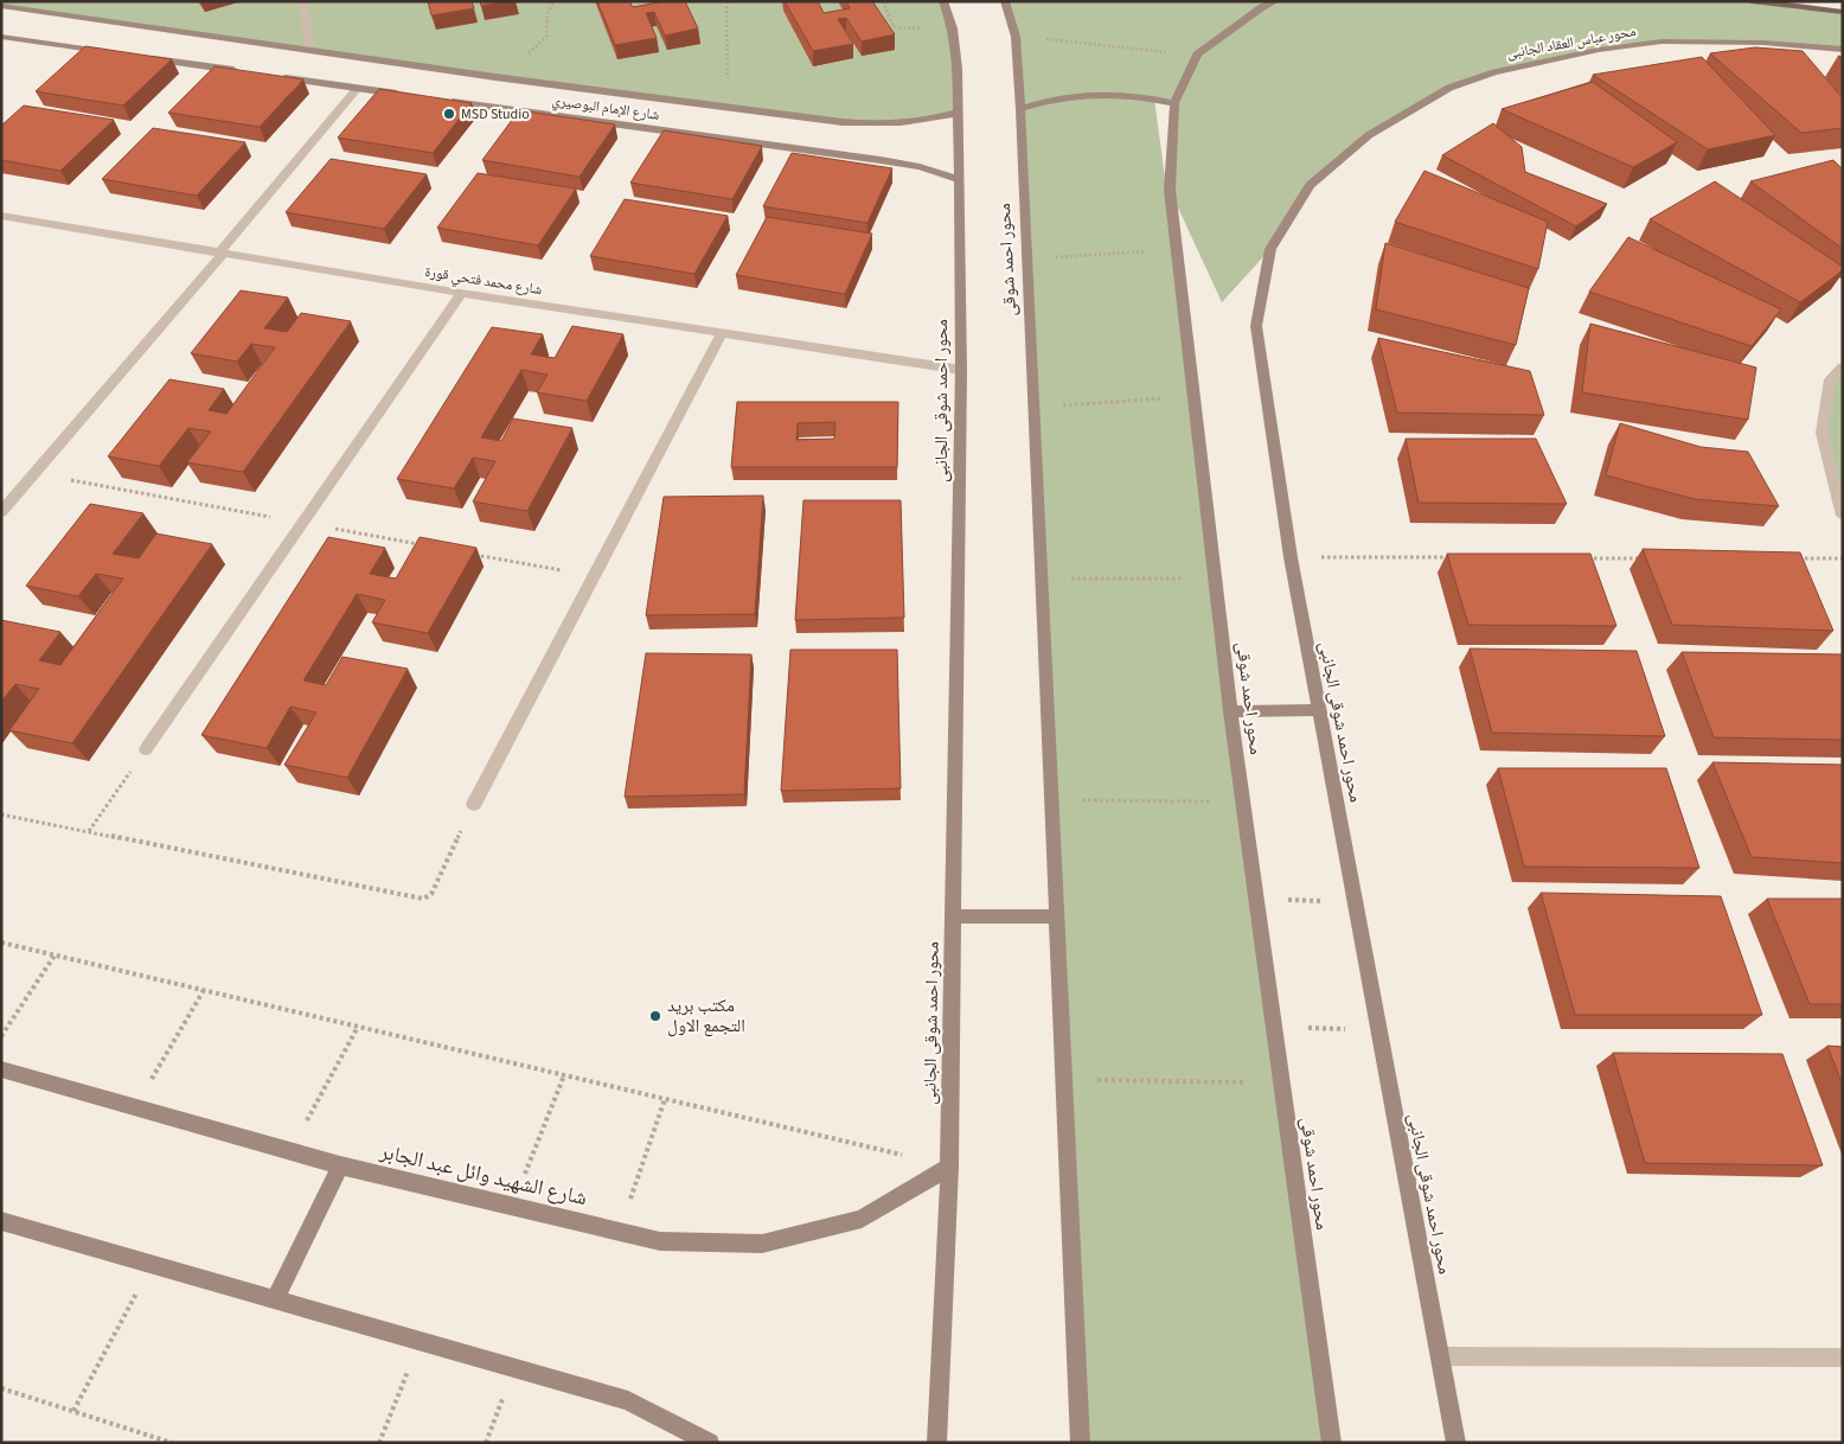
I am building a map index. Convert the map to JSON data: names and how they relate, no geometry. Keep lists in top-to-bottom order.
{
  "streets": {
    "street": [
      "محور عباس العقاد الجانبى",
      "شارع الإمام البوصيري",
      "محور احمد شوقى",
      "شارع محمد فتحي قورة",
      "محور احمد شوقى الجانبى",
      "شارع الشهيد وائل عبد الجابر"
    ]
  },
  "crossings": [
    ["محور عباس العقاد الجانبى", "محور احمد شوقى الجانبى"],
    ["شارع الإمام البوصيري", "محور احمد شوقى الجانبى"],
    ["شارع محمد فتحي قورة", "محور احمد شوقى الجانبى"],
    ["محور احمد شوقى الجانبى", "شارع الشهيد وائل عبد الجابر"]
  ],
  "places": ["MSD Studio", "مكتب بريد التجمع الاول"]
}
